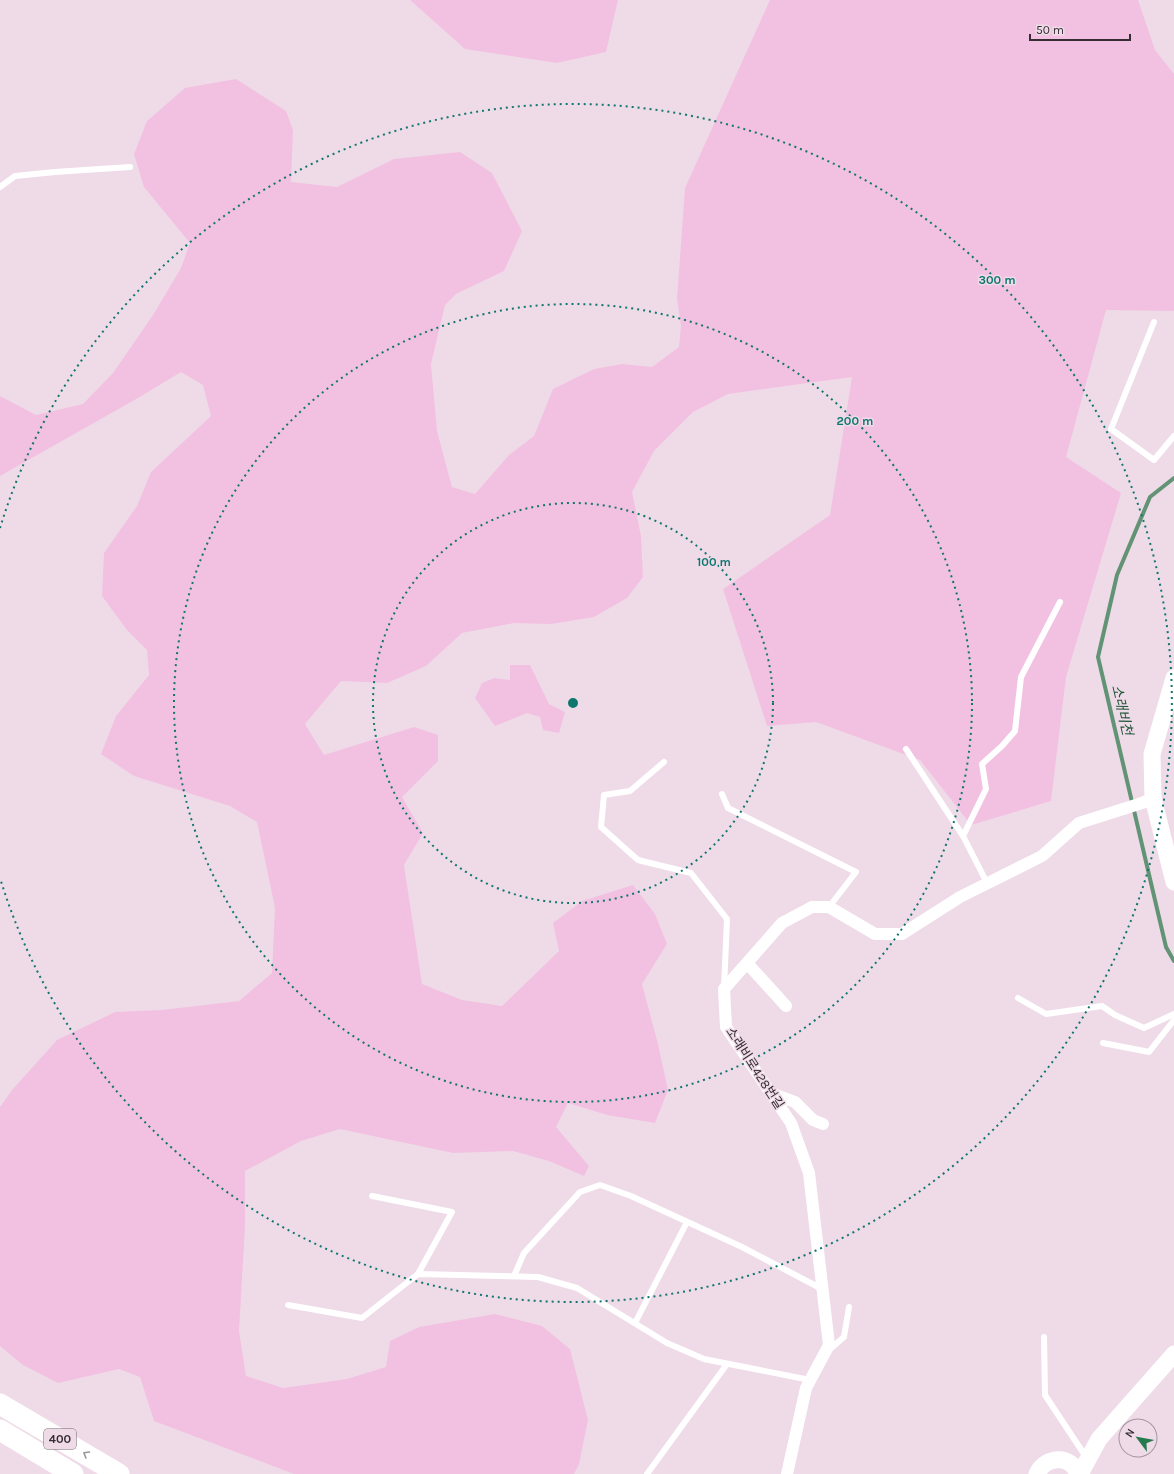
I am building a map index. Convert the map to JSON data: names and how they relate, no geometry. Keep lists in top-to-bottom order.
{
  "streets": {
    "highway": ["400"],
    "street": ["소래비로428번길"]
  },
  "water": ["소래비천"],
  "scale_bar": "50 m",
  "north": "top left",
  "rings": ["300 m", "200 m", "100 m"]
}
